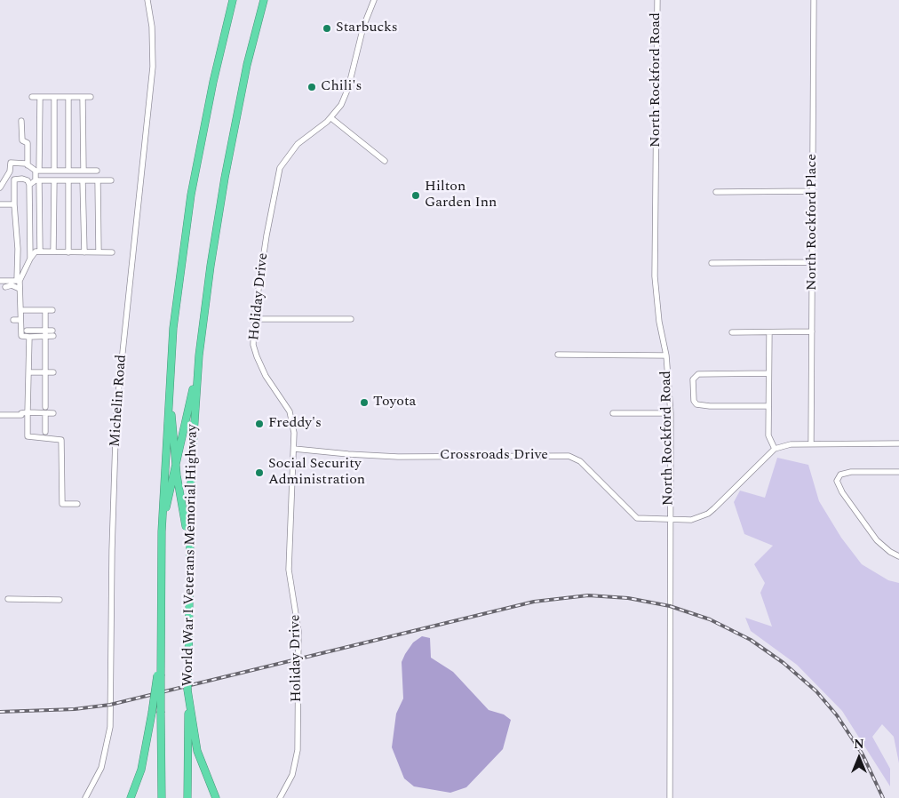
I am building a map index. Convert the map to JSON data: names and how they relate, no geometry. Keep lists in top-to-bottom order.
{
  "streets": {
    "highway": ["World War I Veterans Memorial Highway"],
    "street": [
      "North Rockford Road",
      "North Rockford Place",
      "Holiday Drive",
      "Michelin Road",
      "Crossroads Drive"
    ]
  },
  "crossings": [
    ["North Rockford Road", "Crossroads Drive"],
    ["Holiday Drive", "Crossroads Drive"]
  ],
  "places": [
    "Starbucks",
    "Chili's",
    "Hilton Garden Inn",
    "Toyota",
    "Freddy's",
    "Social Security Administration"
  ],
  "north": "top"
}
